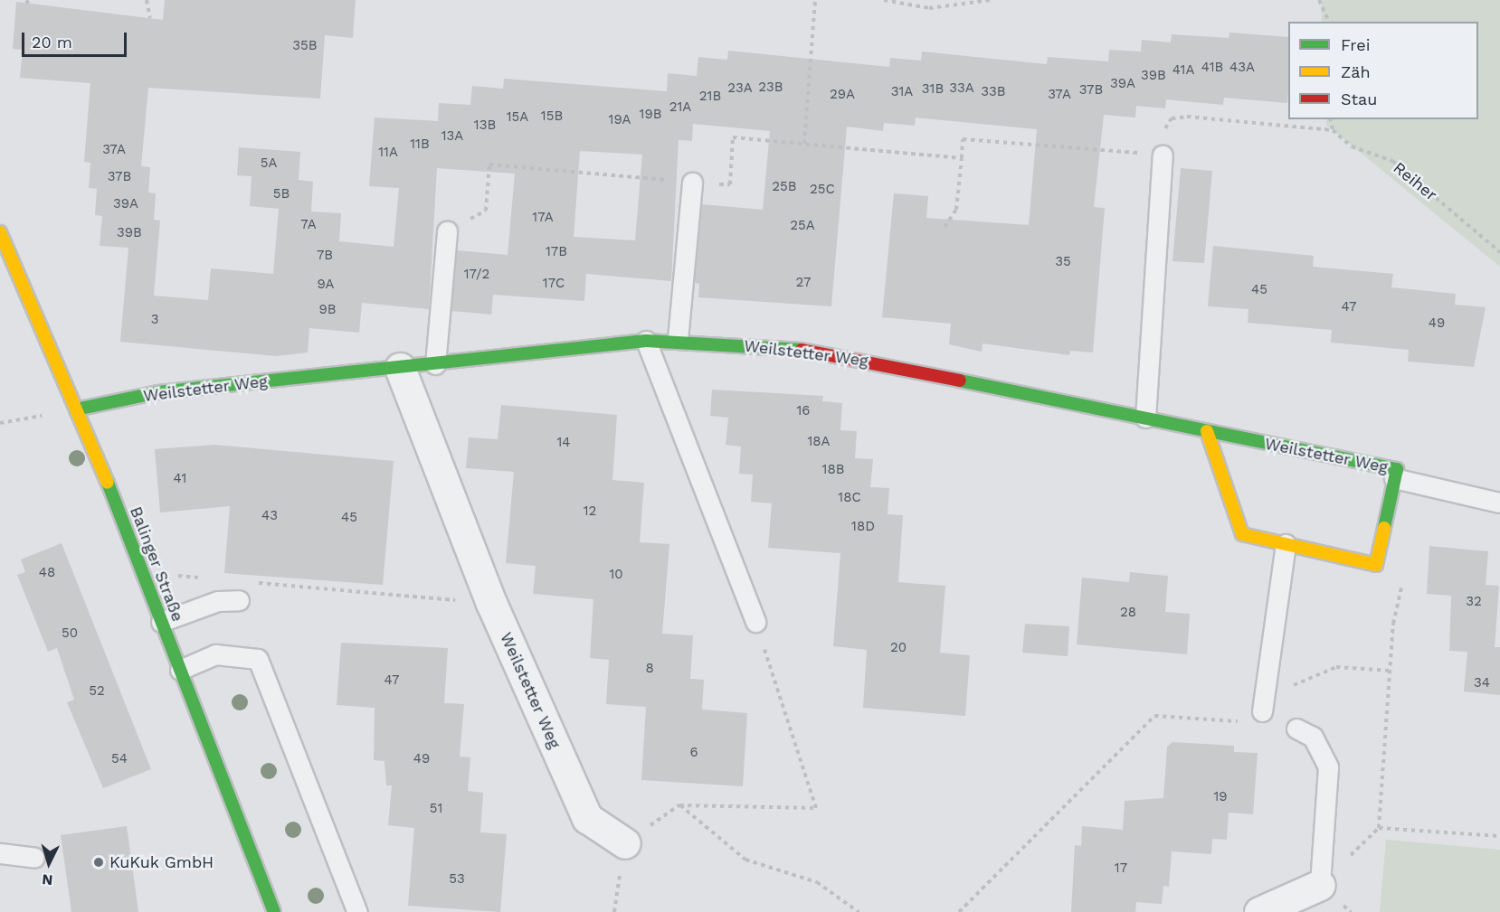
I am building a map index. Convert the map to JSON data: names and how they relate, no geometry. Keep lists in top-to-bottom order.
{
  "streets": {
    "street": ["Weilstetter Weg", "Balinger Straße"],
    "path": ["Reiher"]
  },
  "crossings": [
    ["Weilstetter Weg", "Balinger Straße"]
  ],
  "places": ["KuKuk GmbH"],
  "house_numbers": [
    "35B",
    "41B",
    "43A",
    "41A",
    "39B",
    "39A",
    "23B",
    "23A",
    "33A",
    "31B",
    "37B",
    "31A",
    "33B",
    "29A",
    "37A",
    "21B",
    "21A",
    "19B",
    "15B",
    "15A",
    "19A",
    "13B",
    "13A",
    "11B",
    "37A",
    "11A",
    "5A",
    "37B",
    "25B",
    "25C",
    "5B",
    "39A",
    "17A",
    "7A",
    "25A",
    "39B",
    "17B",
    "7B",
    "35",
    "17/2",
    "27",
    "17C",
    "9A",
    "45",
    "47",
    "9B",
    "3",
    "49",
    "16",
    "18A",
    "14",
    "18B",
    "41",
    "18C",
    "12",
    "43",
    "45",
    "18D",
    "48",
    "10",
    "32",
    "28",
    "50",
    "20",
    "8",
    "47",
    "34",
    "52",
    "6",
    "54",
    "49",
    "19",
    "51",
    "17",
    "53"
  ],
  "legend": ["Frei", "Zäh", "Stau"],
  "scale_bar": "20 m",
  "north": "bottom"
}
